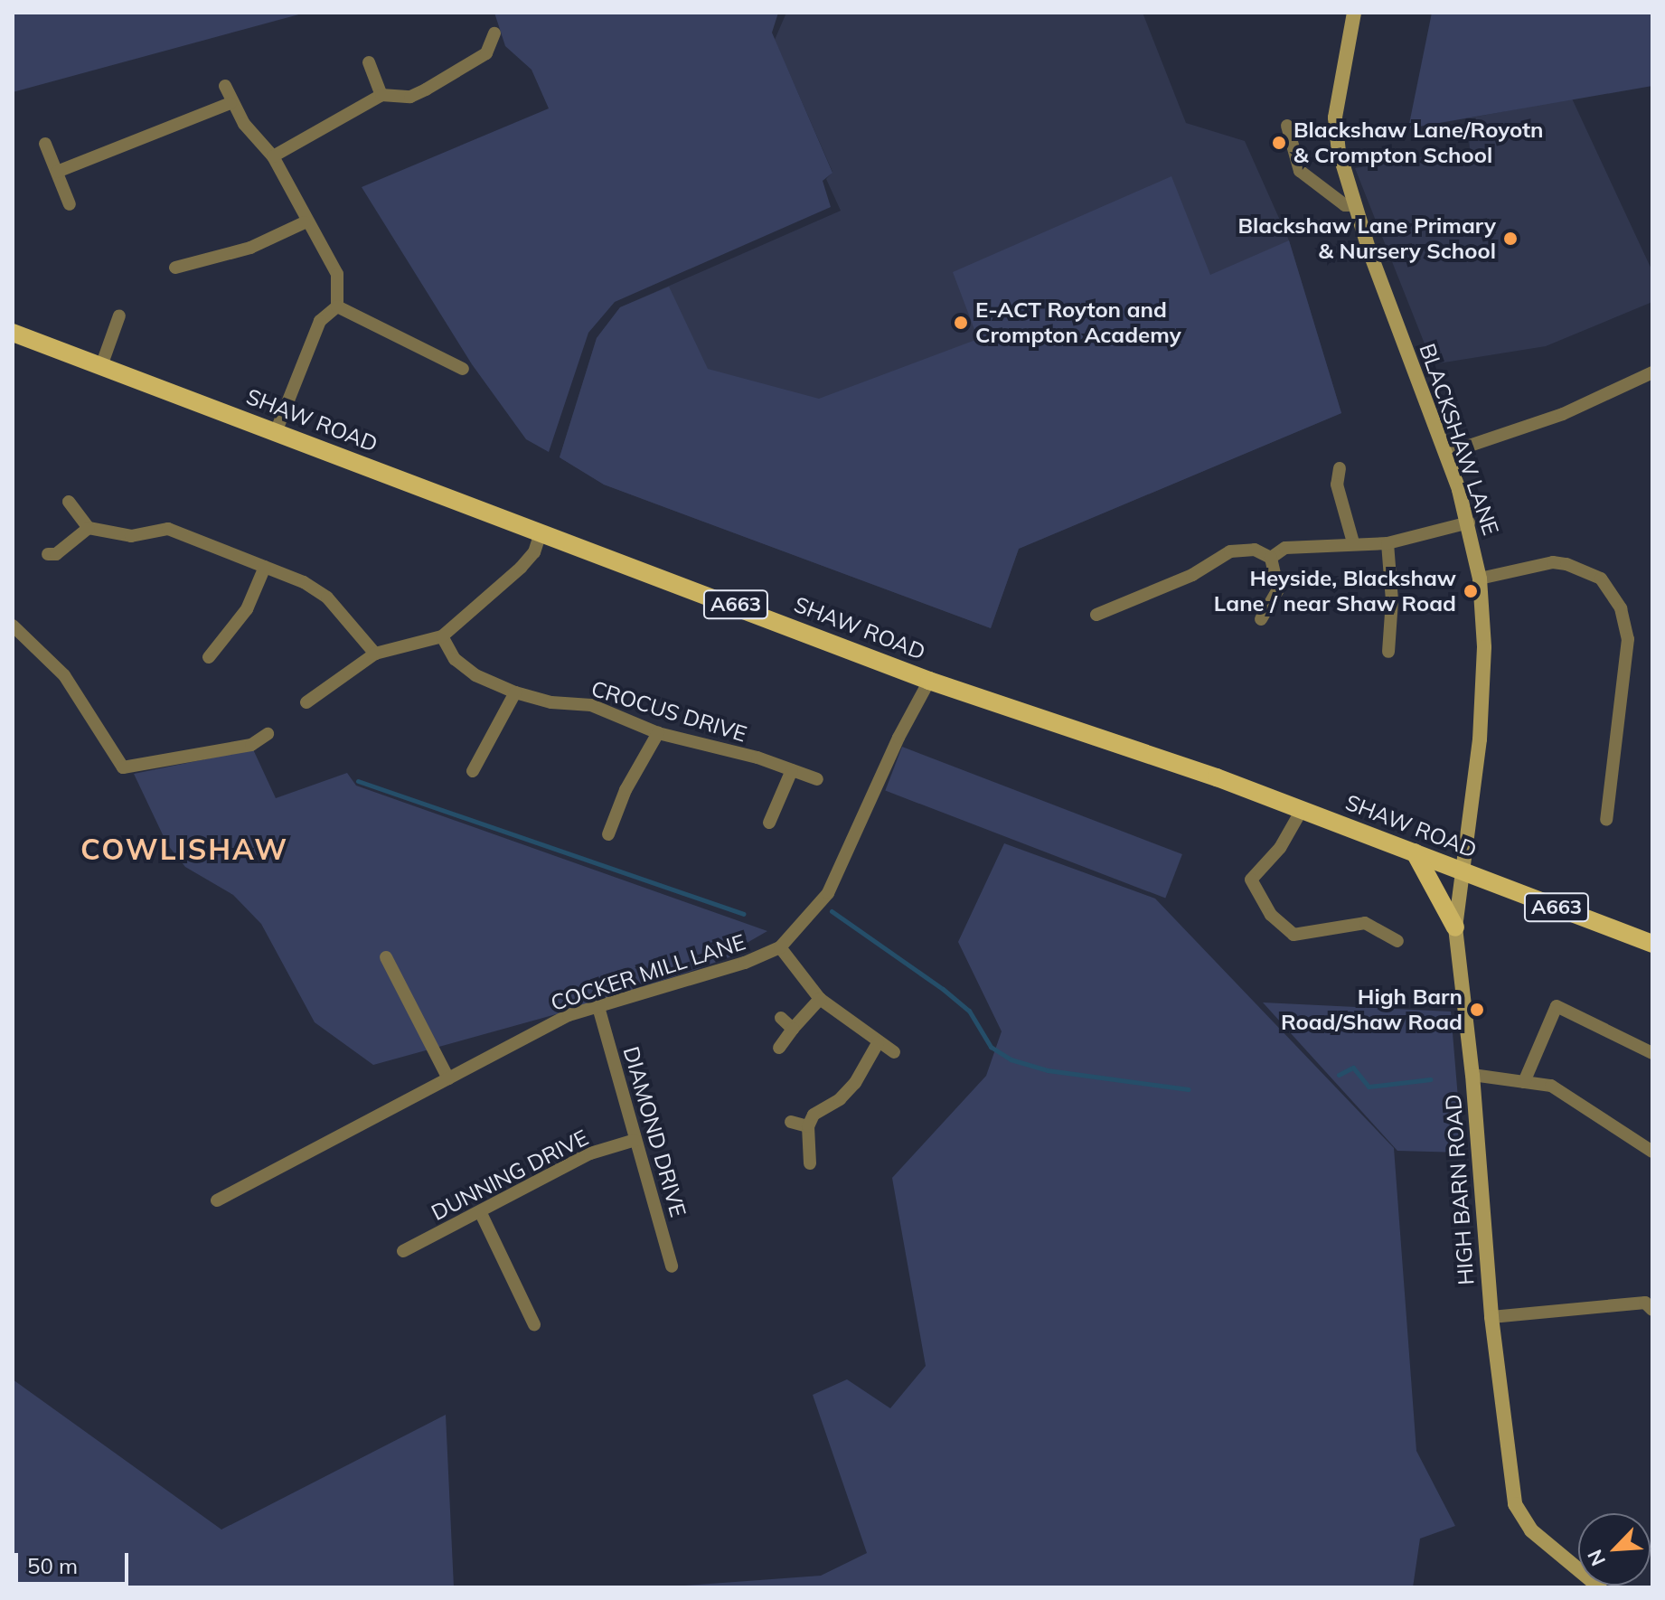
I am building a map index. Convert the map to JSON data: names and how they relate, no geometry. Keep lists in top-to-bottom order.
{
  "streets": {
    "main road": ["SHAW ROAD", "A663"],
    "street": [
      "BLACKSHAW LANE",
      "CROCUS DRIVE",
      "COCKER MILL LANE",
      "DIAMOND DRIVE",
      "DUNNING DRIVE",
      "HIGH BARN ROAD"
    ]
  },
  "crossings": [
    ["SHAW ROAD", "BLACKSHAW LANE"],
    ["SHAW ROAD", "COCKER MILL LANE"],
    ["SHAW ROAD", "HIGH BARN ROAD"],
    ["BLACKSHAW LANE", "HIGH BARN ROAD"],
    ["COCKER MILL LANE", "DIAMOND DRIVE"],
    ["DIAMOND DRIVE", "DUNNING DRIVE"]
  ],
  "districts": ["COWLISHAW"],
  "places": [
    "Blackshaw Lane/Royotn & Crompton School",
    "Blackshaw Lane Primary & Nursery School",
    "E-ACT Royton and Crompton Academy",
    "Heyside, Blackshaw Lane / near Shaw Road",
    "High Barn Road/Shaw Road"
  ],
  "scale_bar": "50 m",
  "north": "bottom left"
}
